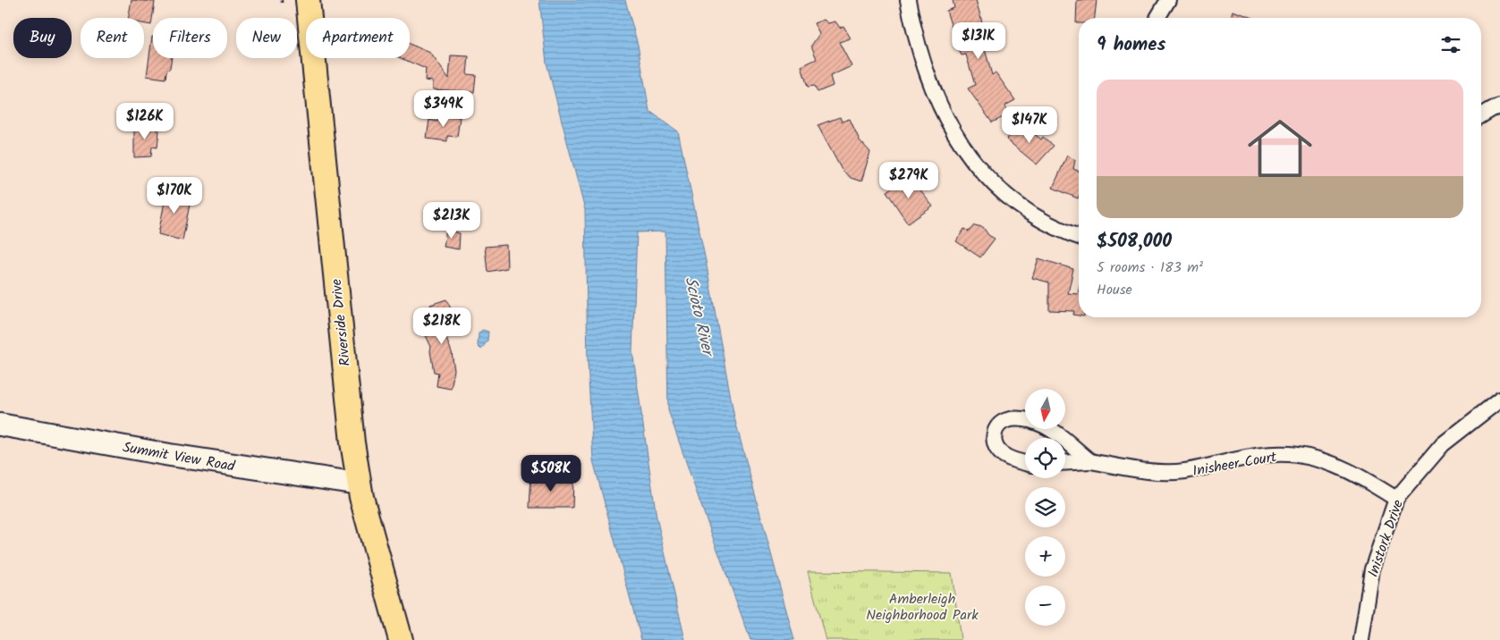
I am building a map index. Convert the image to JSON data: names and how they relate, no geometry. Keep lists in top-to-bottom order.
{
  "streets": {
    "main road": ["Riverside Drive"],
    "street": ["Summit View Road", "Inisheer Court", "Inistork Drive"]
  },
  "crossings": [
    ["Riverside Drive", "Summit View Road"],
    ["Inisheer Court", "Inistork Drive"]
  ],
  "water": ["Scioto River"],
  "parks": ["Amberleigh Neighborhood Park"],
  "north": "bottom",
  "page": {
    "chip": [
      "Buy",
      "Rent",
      "Filters",
      "New",
      "Apartment"
    ],
    "heading": "9 homes",
    "price": [
      "$131K",
      "$349K",
      "$126K",
      "$147K",
      "$279K",
      "$170K",
      "$213K",
      "$218K",
      "$508K"
    ],
    "list": [
      {
        "name": "$508,000",
        "note": "5 rooms · 183 m² · House"
      }
    ],
    "map_buttons": ["+", "−"]
  }
}
